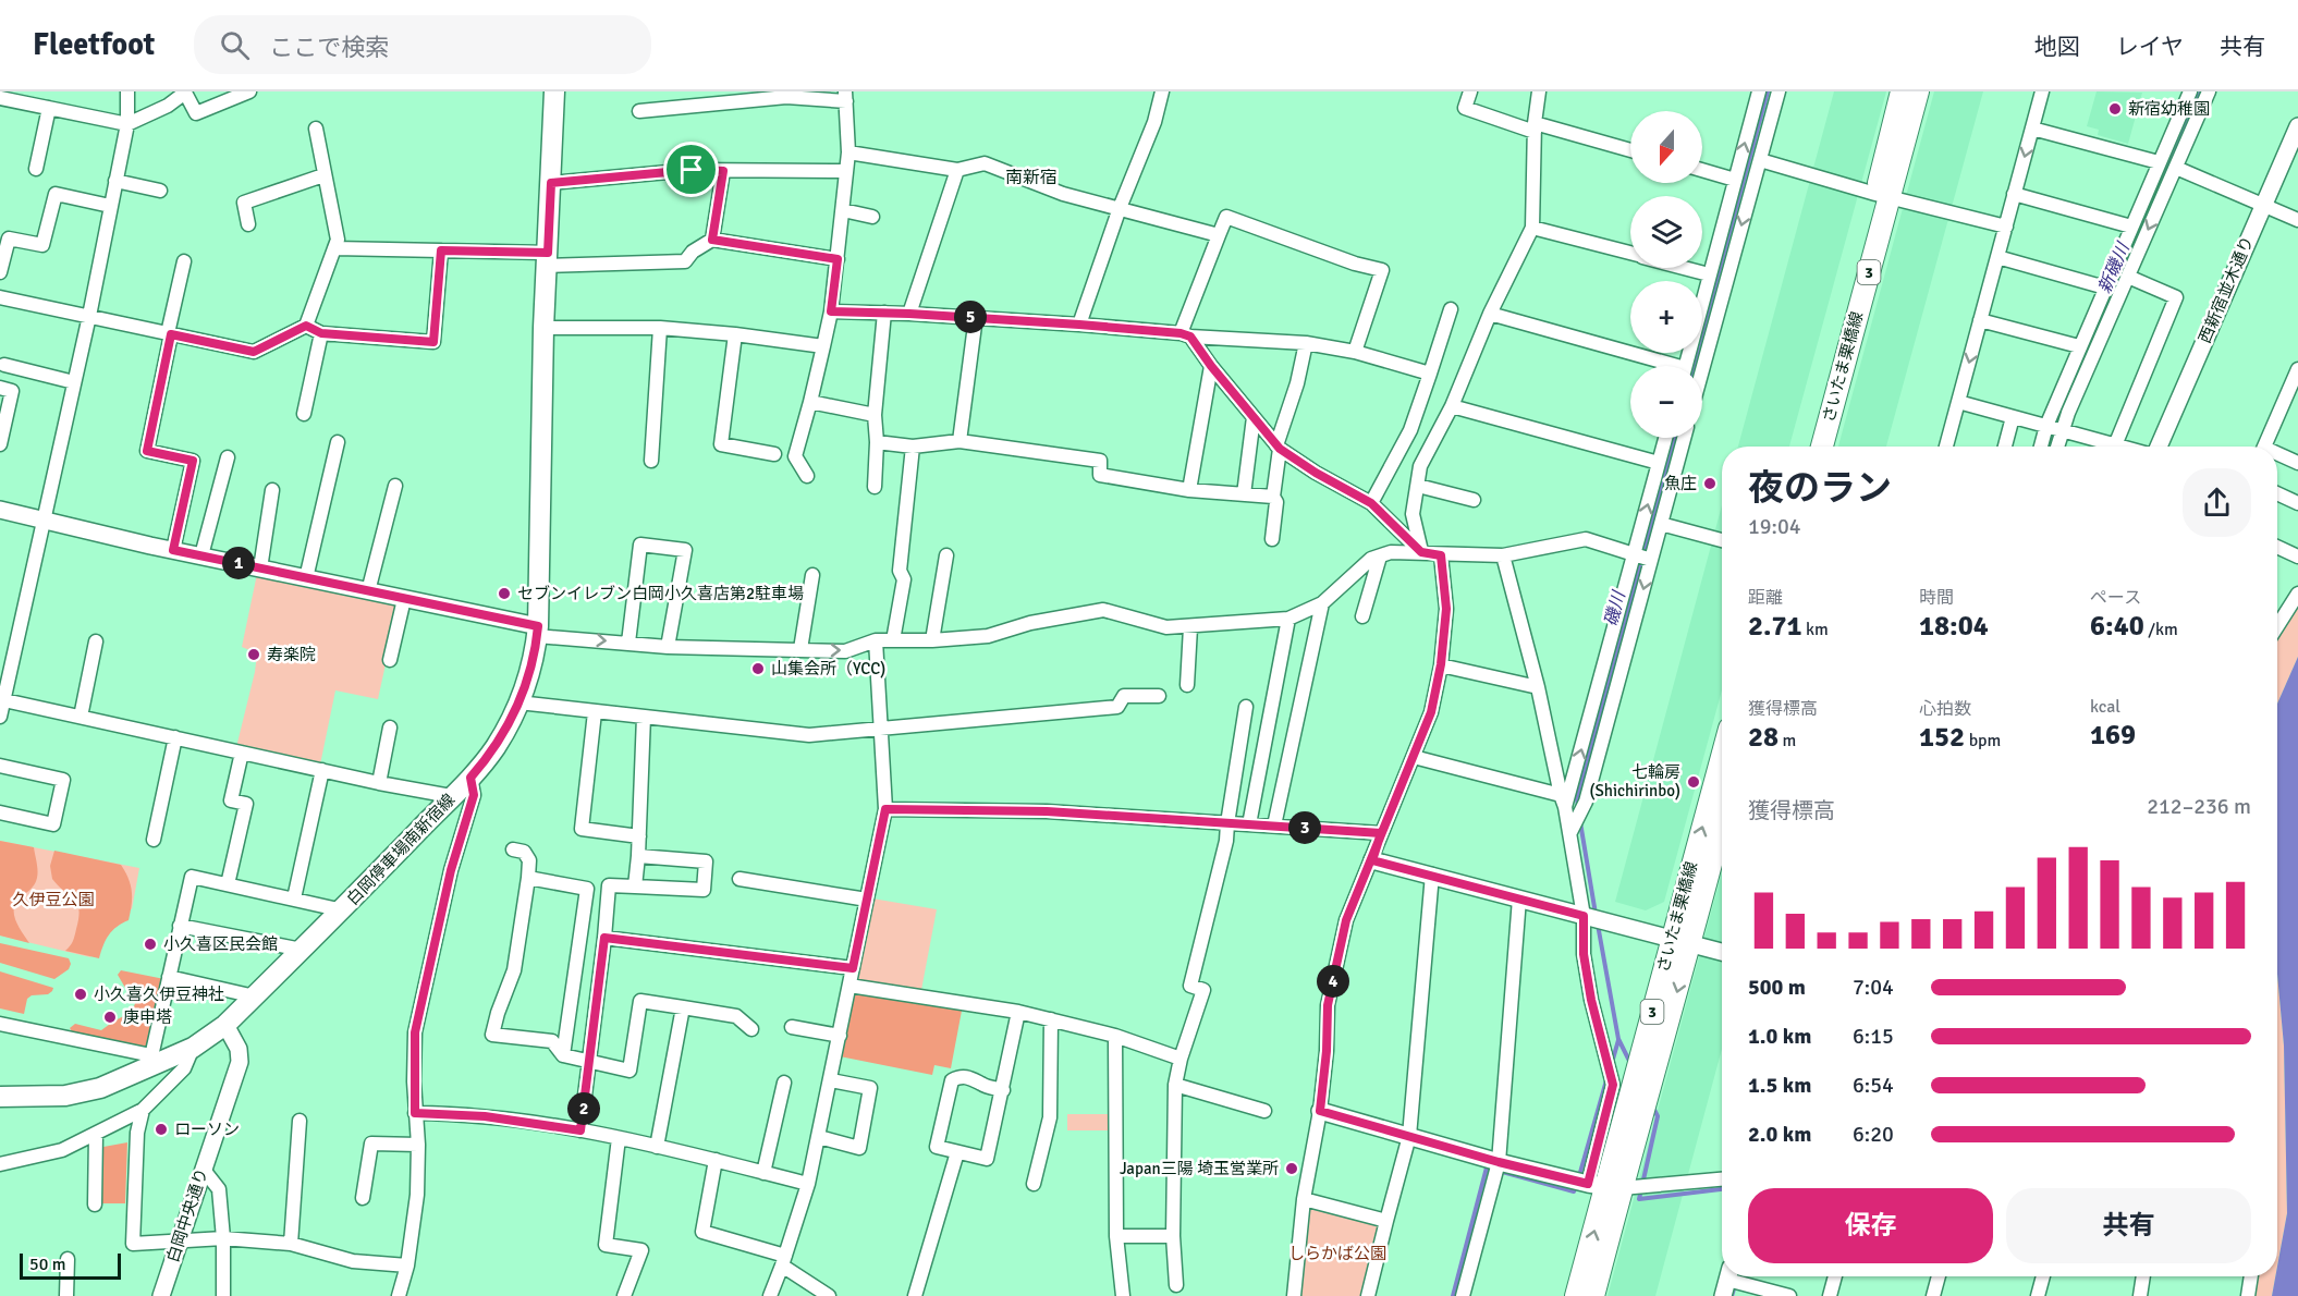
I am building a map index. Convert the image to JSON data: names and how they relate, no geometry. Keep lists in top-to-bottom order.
{
  "streets": {
    "main road": ["3", "さいたま栗橋線", "白岡停車場南新宿線"],
    "street": ["西新宿並木通り", "白岡中央通り"]
  },
  "crossings": [
    ["白岡停車場南新宿線", "白岡中央通り"]
  ],
  "districts": ["南新宿"],
  "water": ["新磯川", "磯川"],
  "parks": ["久伊豆公園", "しらかば公園"],
  "places": [
    "新宿幼稚園",
    "魚庄",
    "セブンイレブン白岡小久喜店第2駐車場",
    "寿楽院",
    "山集会所（YCC)",
    "七輪房 (Shichirinbo)",
    "小久喜区民会館",
    "小久喜久伊豆神社",
    "庚申塔",
    "ローソン",
    "Japan三陽 埼玉営業所"
  ],
  "scale_bar": "50 m",
  "north": "bottom",
  "page": {
    "header": "Fleetfoot",
    "search": "ここで検索",
    "nav": ["地図", "レイヤ", "共有"],
    "map_buttons": ["+", "−"],
    "pins": [
      "5",
      "1",
      "3",
      "4",
      "2"
    ],
    "heading": ["夜のラン", "19:04"],
    "stats": [
      ["距離", "2.71 km"],
      ["時間", "18:04"],
      ["ペース", "6:40 /km"],
      ["獲得標高", "28 m"],
      ["心拍数", "152 bpm"],
      ["kcal", "169"]
    ],
    "chart": ["獲得標高", "212–236 m"],
    "list": [
      {
        "name": "500 m",
        "note": "7:04"
      },
      {
        "name": "1.0 km",
        "note": "6:15"
      },
      {
        "name": "1.5 km",
        "note": "6:54"
      },
      {
        "name": "2.0 km",
        "note": "6:20"
      }
    ],
    "buttons": ["保存", "共有"],
    "scale": "50 m"
  }
}
